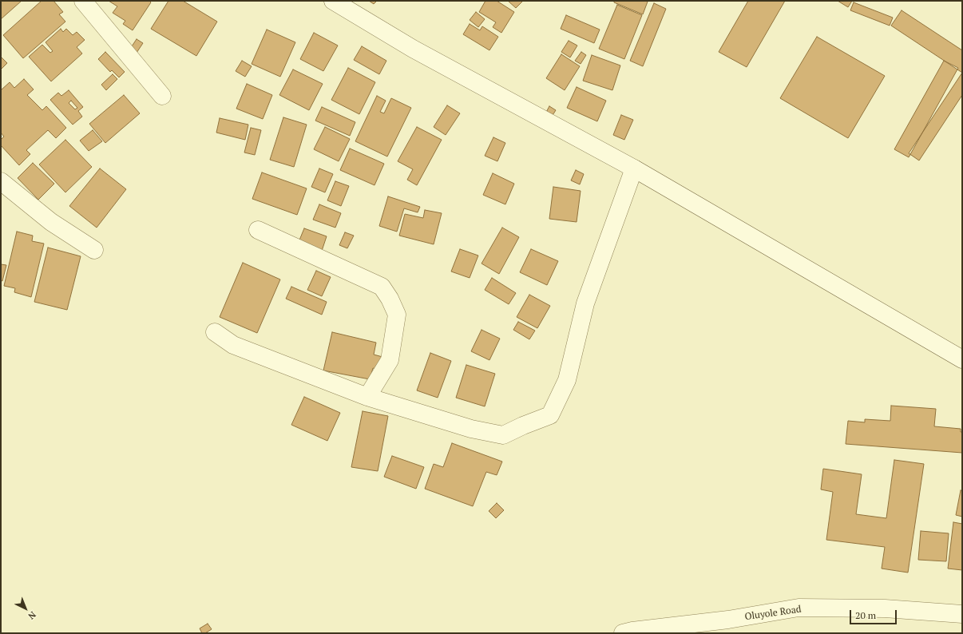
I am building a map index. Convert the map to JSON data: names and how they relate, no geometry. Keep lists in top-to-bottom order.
{
  "streets": {
    "street": ["Oluyole Road"]
  },
  "scale_bar": "20 m",
  "north": "bottom right"
}
